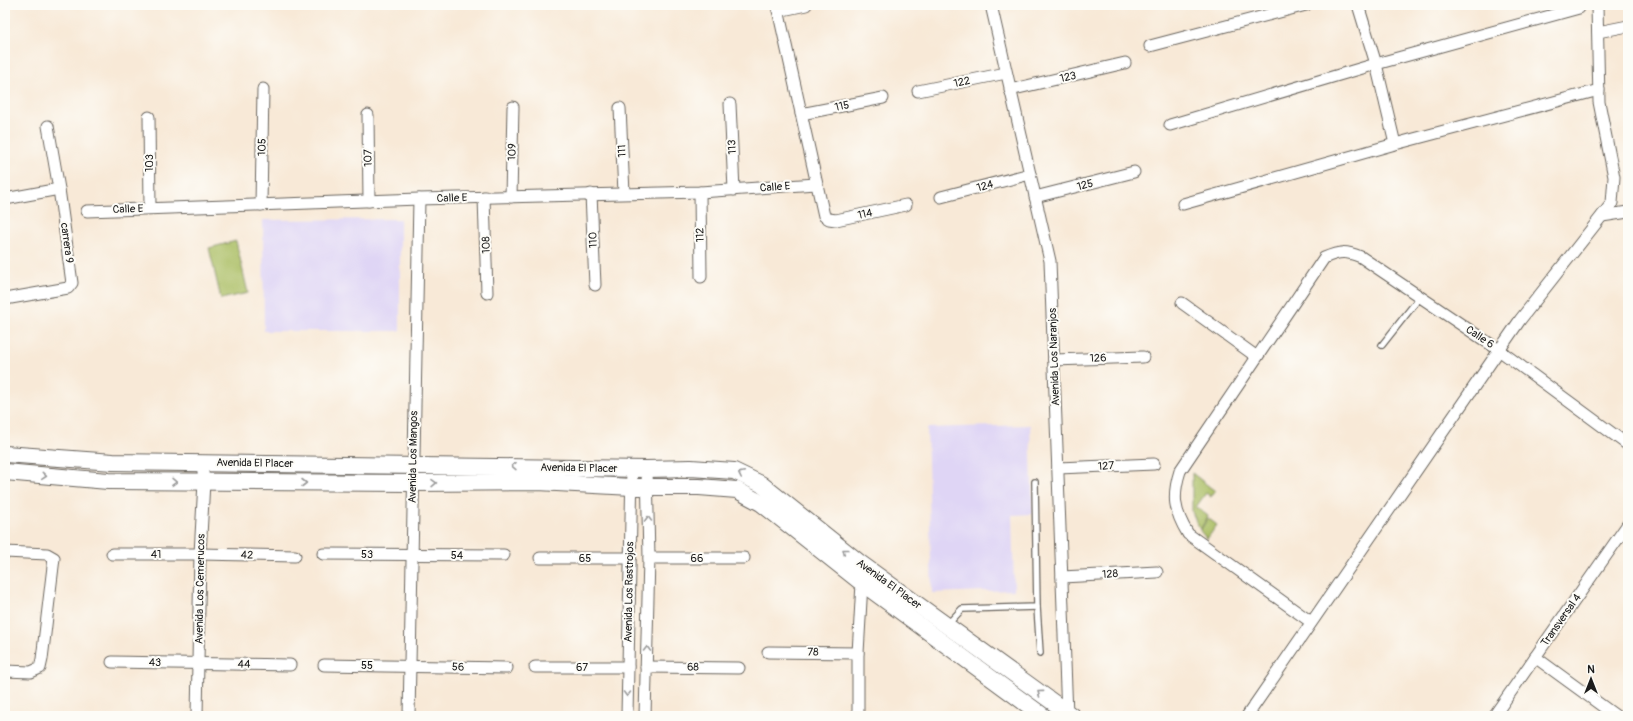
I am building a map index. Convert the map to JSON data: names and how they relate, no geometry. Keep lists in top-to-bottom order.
{
  "streets": {
    "street": [
      "123",
      "122",
      "115",
      "105",
      "113",
      "111",
      "109",
      "107",
      "103",
      "125",
      "124",
      "Calle E",
      "114",
      "112",
      "110",
      "carrera 9",
      "108",
      "Calle 6",
      "Avenida Los Naranjos",
      "126",
      "Avenida Los Mangos",
      "Avenida El Placer",
      "127",
      "41",
      "53",
      "42",
      "54",
      "65",
      "66",
      "128",
      "Avenida Los Cemerucos",
      "Avenida Los Rastrojos",
      "Transversal 4",
      "78",
      "43",
      "44",
      "55",
      "56",
      "67",
      "68"
    ]
  },
  "crossings": [
    ["123", "Avenida Los Naranjos"],
    ["122", "Avenida Los Naranjos"],
    ["105", "Calle E"],
    ["113", "Calle E"],
    ["111", "Calle E"],
    ["109", "Calle E"],
    ["107", "Calle E"],
    ["103", "Calle E"],
    ["125", "Avenida Los Naranjos"],
    ["124", "Avenida Los Naranjos"],
    ["Calle E", "114"],
    ["Calle E", "112"],
    ["Calle E", "110"],
    ["Calle E", "108"],
    ["Calle E", "Avenida Los Mangos"],
    ["Avenida Los Naranjos", "126"],
    ["Avenida Los Naranjos", "Avenida El Placer"],
    ["Avenida Los Naranjos", "127"],
    ["Avenida Los Naranjos", "128"],
    ["Avenida Los Mangos", "Avenida El Placer"],
    ["Avenida Los Mangos", "53"],
    ["Avenida Los Mangos", "54"],
    ["Avenida Los Mangos", "55"],
    ["Avenida Los Mangos", "56"],
    ["Avenida El Placer", "Avenida Los Cemerucos"],
    ["Avenida El Placer", "Avenida Los Rastrojos"],
    ["41", "42"],
    ["41", "Avenida Los Cemerucos"],
    ["53", "54"],
    ["42", "Avenida Los Cemerucos"],
    ["65", "Avenida Los Rastrojos"],
    ["66", "Avenida Los Rastrojos"],
    ["Avenida Los Cemerucos", "43"],
    ["Avenida Los Cemerucos", "44"],
    ["Avenida Los Rastrojos", "67"],
    ["Avenida Los Rastrojos", "68"],
    ["43", "44"],
    ["55", "56"]
  ],
  "north": "top"
}
